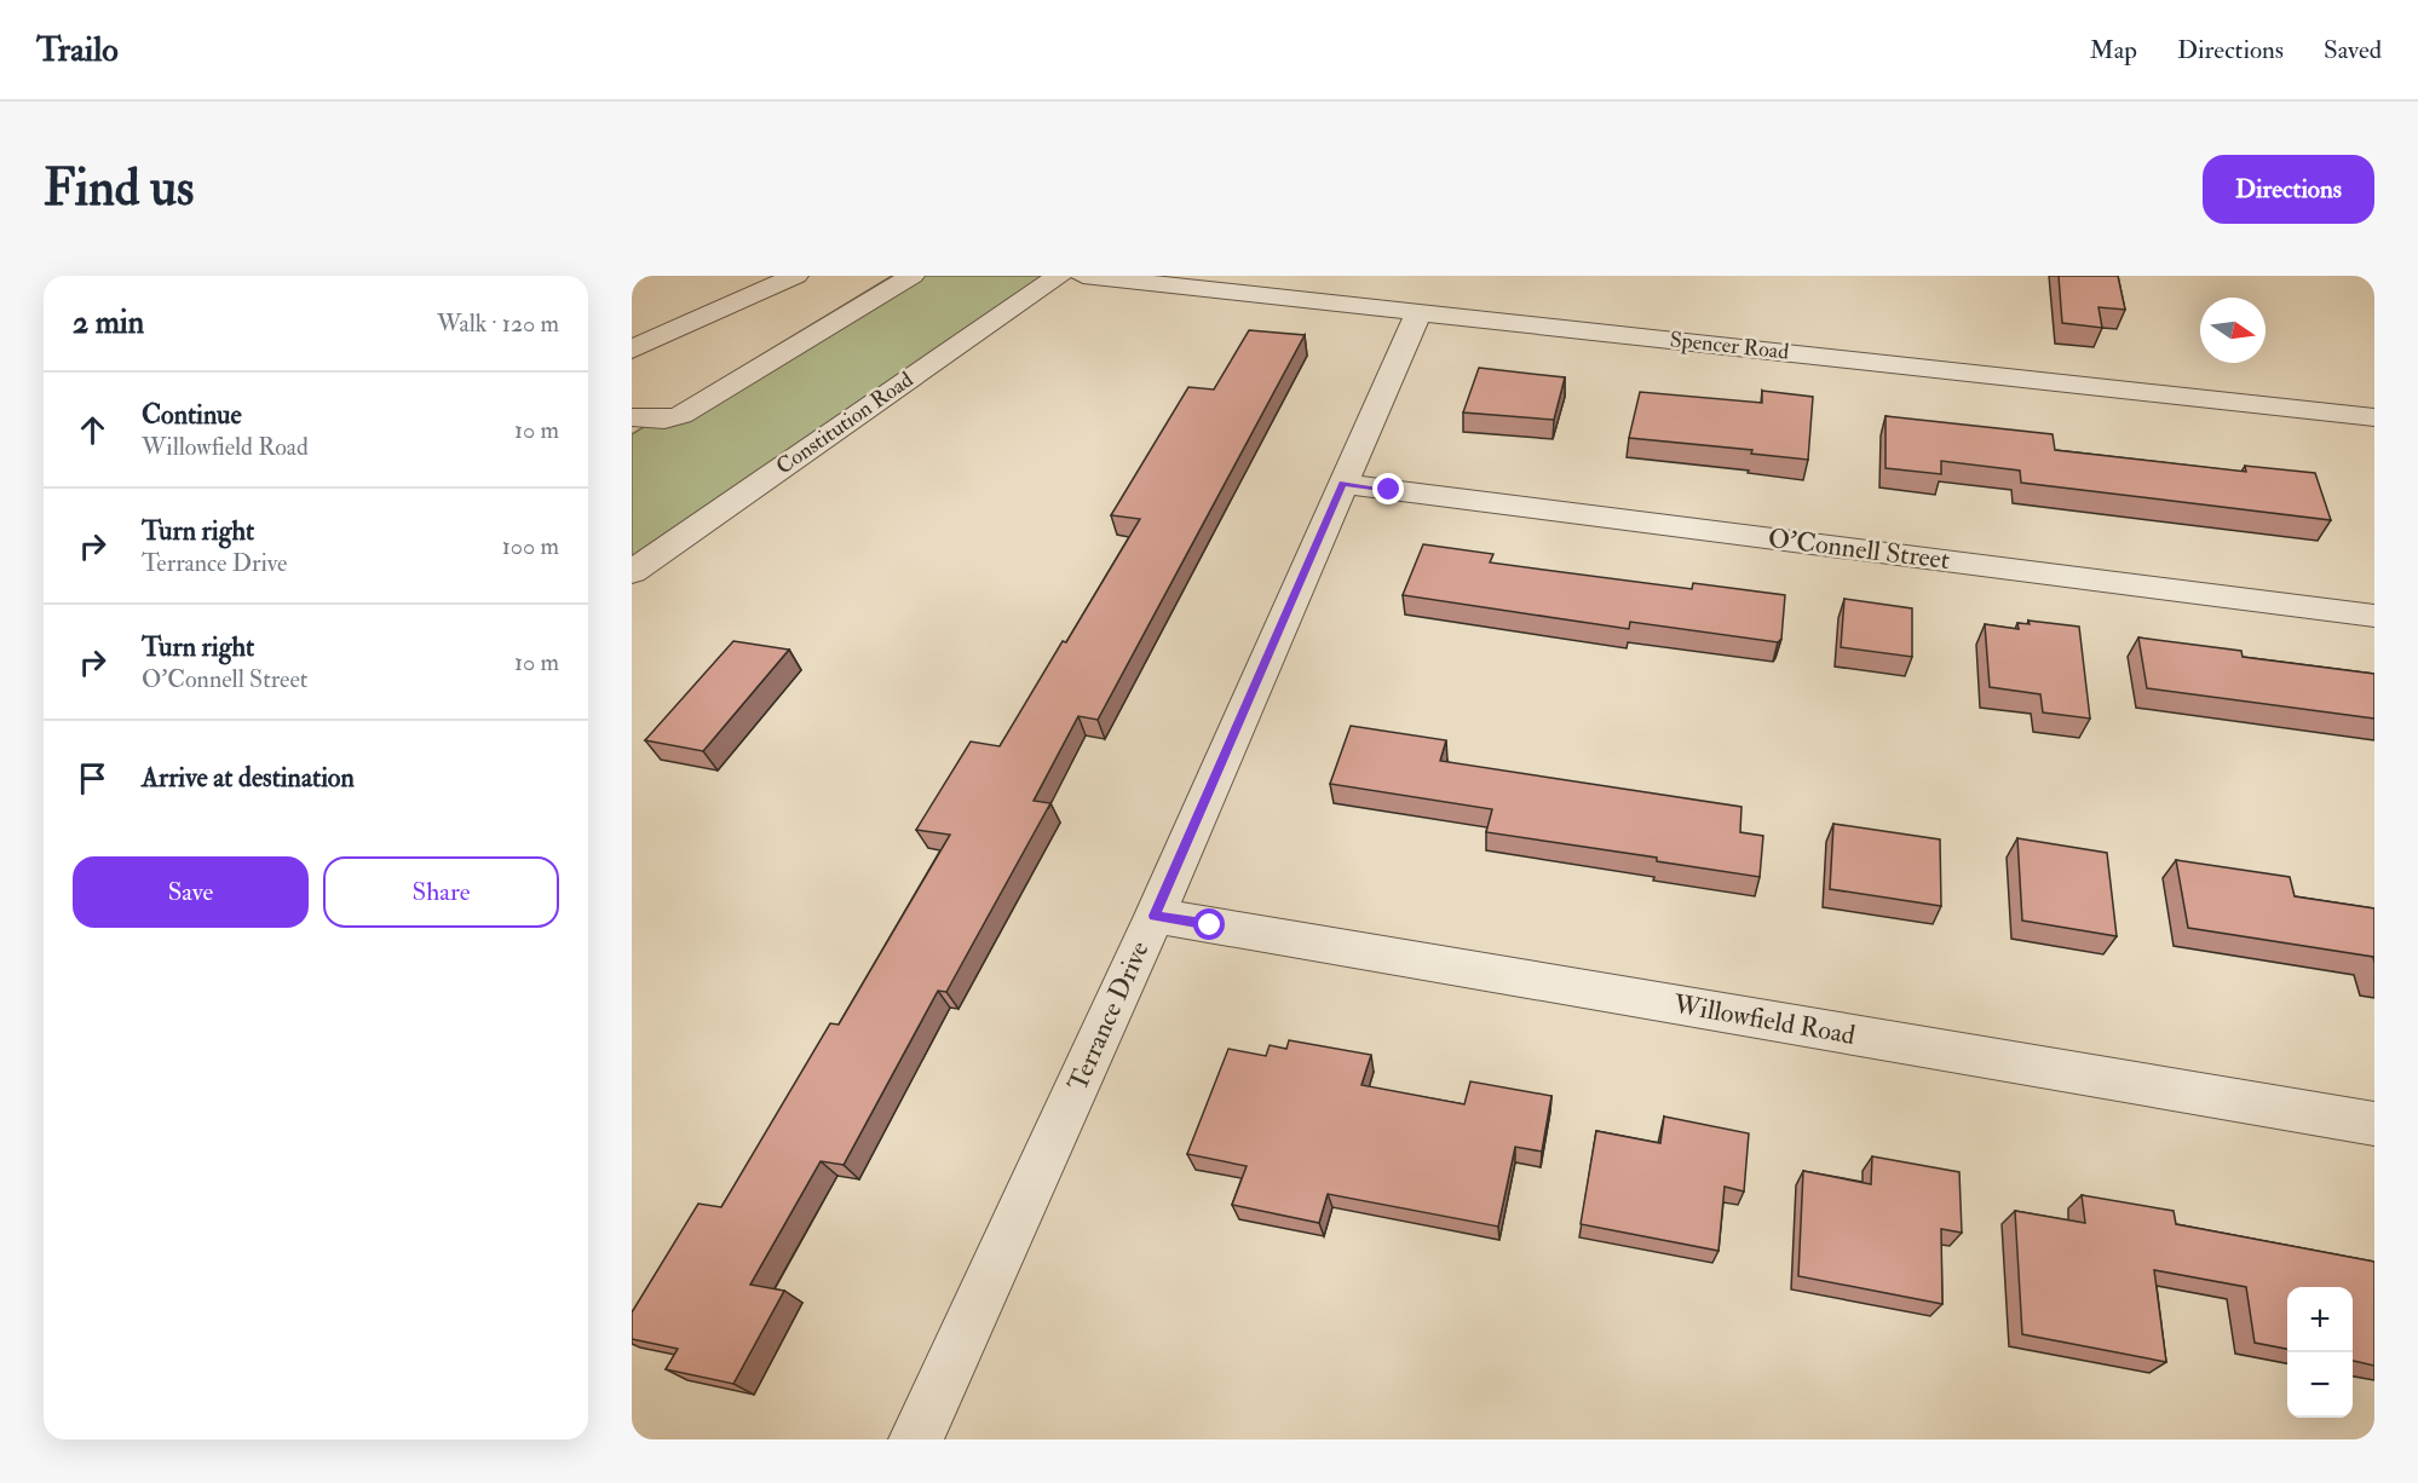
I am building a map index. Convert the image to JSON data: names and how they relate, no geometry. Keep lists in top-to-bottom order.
{
  "streets": {
    "street": [
      "Spencer Road",
      "Constitution Road",
      "O'Connell Street",
      "Terrance Drive",
      "Willowfield Road"
    ]
  },
  "crossings": [
    ["Spencer Road", "Terrance Drive"],
    ["O'Connell Street", "Terrance Drive"],
    ["Terrance Drive", "Willowfield Road"]
  ],
  "north": "right",
  "page": {
    "header": "Trailo",
    "nav": ["Map", "Directions", "Saved"],
    "buttons": [
      "Directions",
      ["Save", "Share"]
    ],
    "title": "Find us",
    "heading": ["2 min", "Walk · 120 m"],
    "list": [
      ["Continue", "Willowfield Road", "10 m"],
      ["Turn right", "Terrance Drive", "100 m"],
      ["Turn right", "O'Connell Street", "10 m"],
      "Arrive at destination"
    ],
    "map_buttons": ["+", "−"]
  }
}
